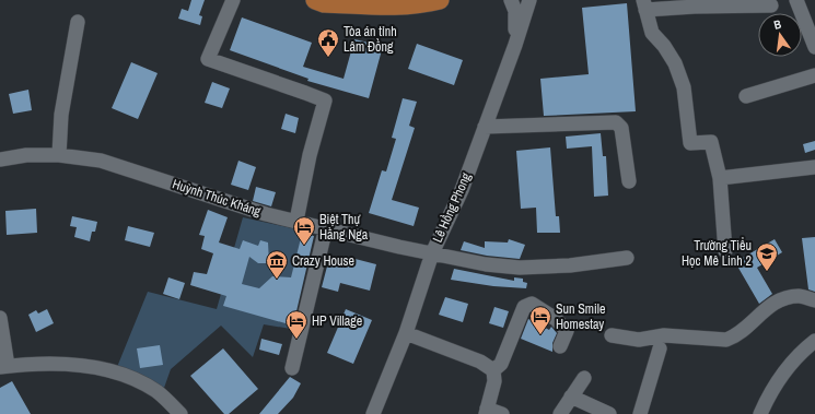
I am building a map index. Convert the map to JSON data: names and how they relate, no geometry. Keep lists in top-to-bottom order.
{
  "streets": {
    "street": ["Huỳnh Thúc Kháng", "Lê Hồng Phong"]
  },
  "crossings": [
    ["Huỳnh Thúc Kháng", "Lê Hồng Phong"]
  ],
  "places": {
    "public building": ["Tòa án tỉnh Lâm Đồng"],
    "hotel": ["Biệt Thự Hằng Nga", "Sun Smile Homestay", "HP Village"],
    "school or university": ["Trường Tiểu Học Mê Linh 2"],
    "museum": ["Crazy House"]
  },
  "north": "top"
}
